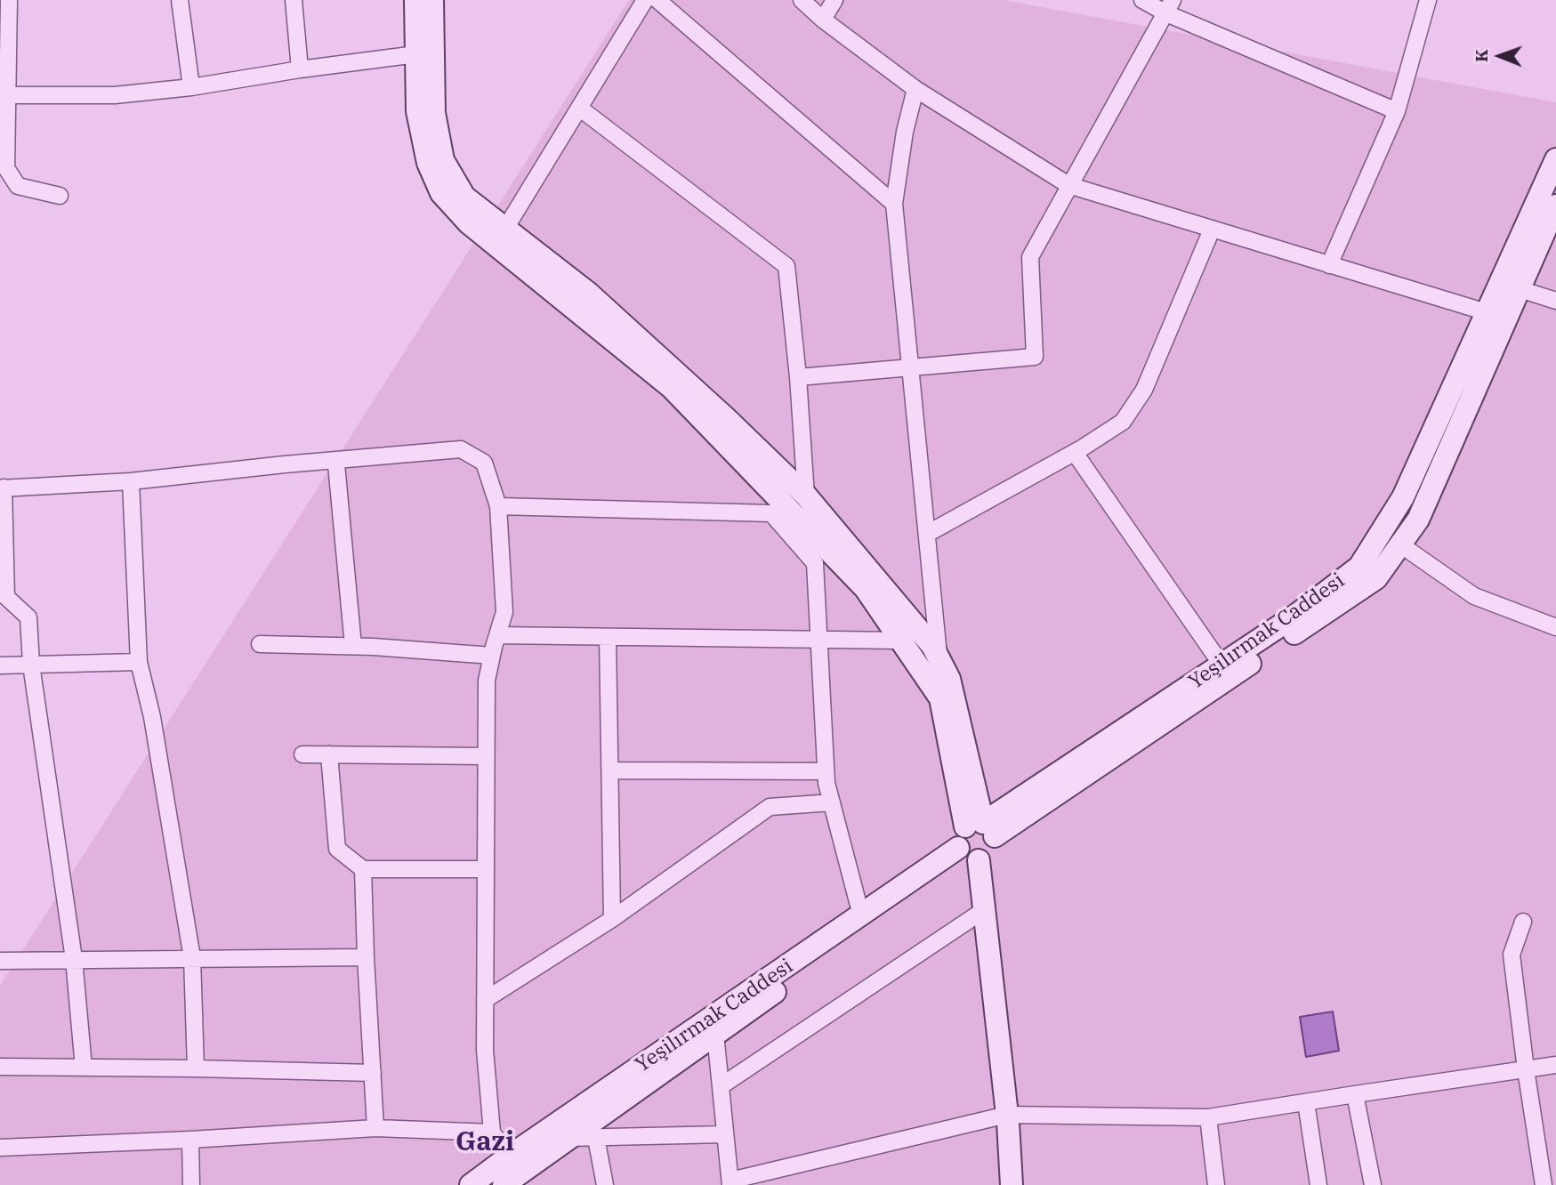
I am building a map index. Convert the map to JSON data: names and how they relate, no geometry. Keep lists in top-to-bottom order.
{
  "streets": {
    "main road": ["Yeşilırmak Caddesi"]
  },
  "districts": ["Gazi"],
  "north": "left"
}
